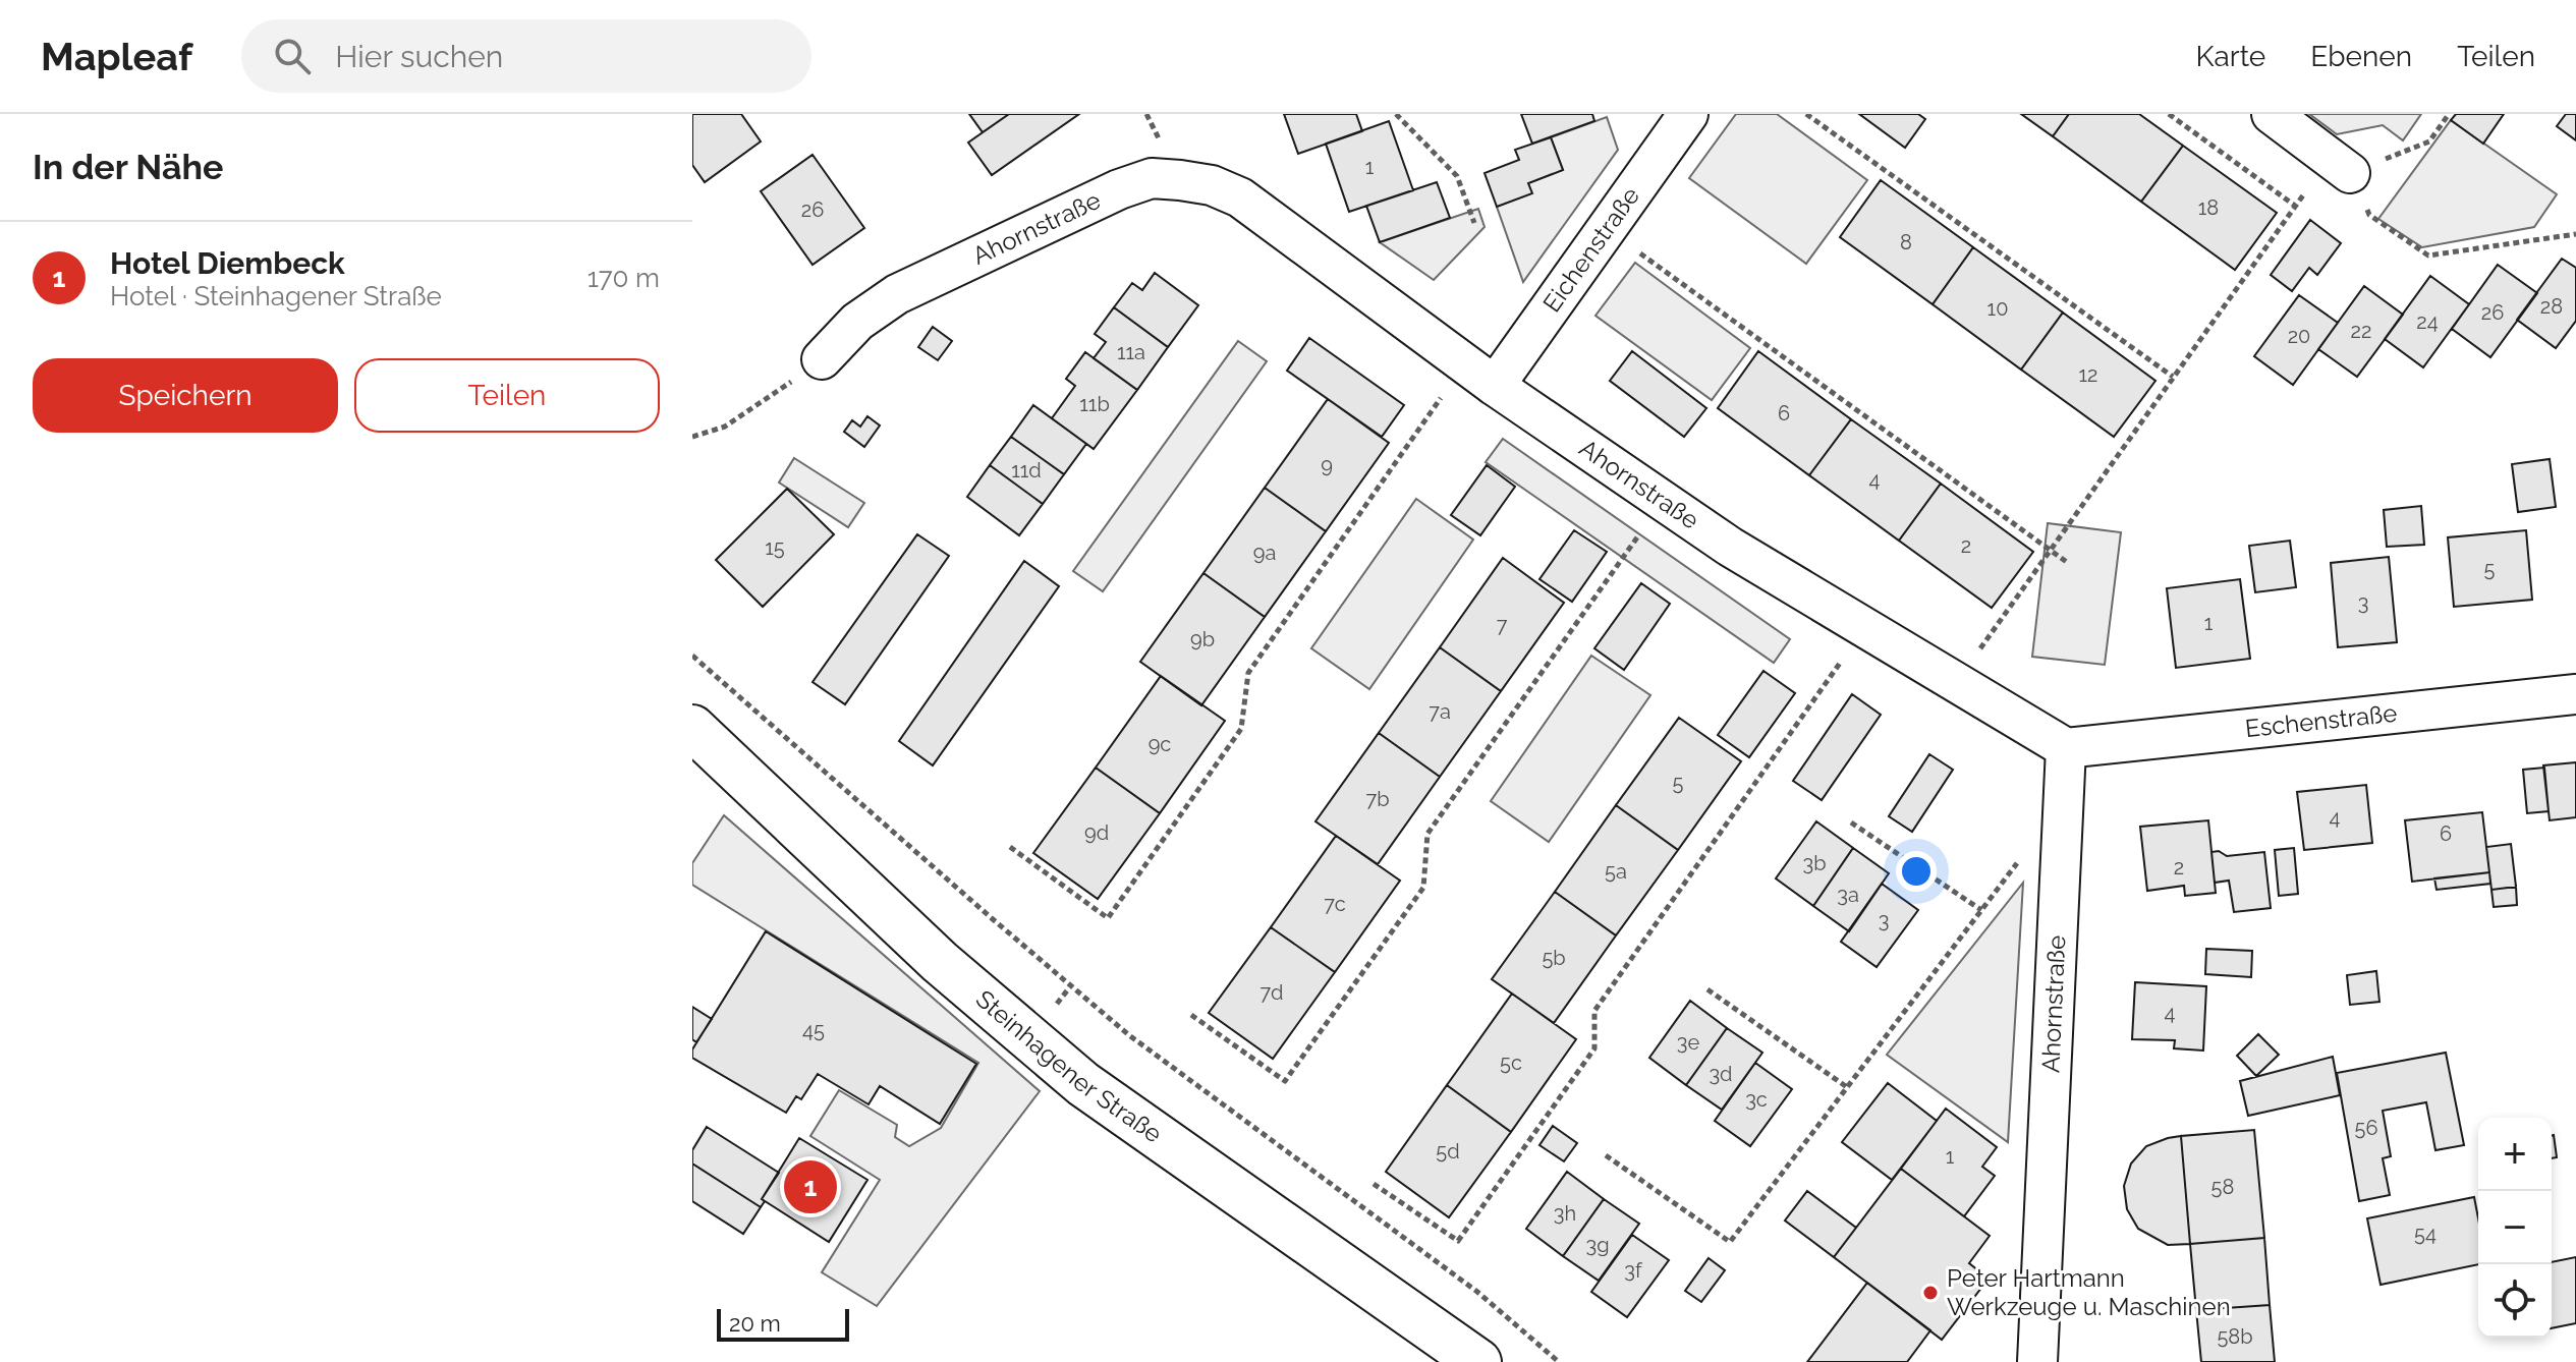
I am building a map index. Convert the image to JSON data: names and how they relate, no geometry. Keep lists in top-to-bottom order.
{
  "streets": {
    "main road": ["Steinhagener Straße"],
    "street": ["Ahornstraße", "Eichenstraße", "Eschenstraße"]
  },
  "crossings": [
    ["Ahornstraße", "Eichenstraße"],
    ["Ahornstraße", "Eschenstraße"]
  ],
  "places": ["Peter Hartmann Werkzeuge u. Maschinen"],
  "house_numbers": [
    "1",
    "18",
    "26",
    "8",
    "28",
    "10",
    "26",
    "24",
    "22",
    "20",
    "11a",
    "12",
    "11b",
    "6",
    "9",
    "11d",
    "4",
    "2",
    "15",
    "9a",
    "5",
    "3",
    "1",
    "7",
    "9b",
    "7a",
    "9c",
    "5",
    "7b",
    "4",
    "9d",
    "6",
    "3b",
    "2",
    "5a",
    "3a",
    "7c",
    "3",
    "5b",
    "7d",
    "4",
    "45",
    "3e",
    "5c",
    "3d",
    "3c",
    "56",
    "5d",
    "1",
    "58",
    "3h",
    "54",
    "3g",
    "3f",
    "58b"
  ],
  "scale_bar": "20 m",
  "page": {
    "header": "Mapleaf",
    "search": "Hier suchen",
    "nav": ["Karte", "Ebenen", "Teilen"],
    "heading": "In der Nähe",
    "list": [
      {
        "mark": "1",
        "name": "Hotel Diembeck",
        "note": "Hotel · Steinhagener Straße",
        "value": "170 m"
      }
    ],
    "buttons": ["Speichern", "Teilen"],
    "map_buttons": ["+", "−"],
    "pins": "1",
    "scale": "20 m"
  }
}
